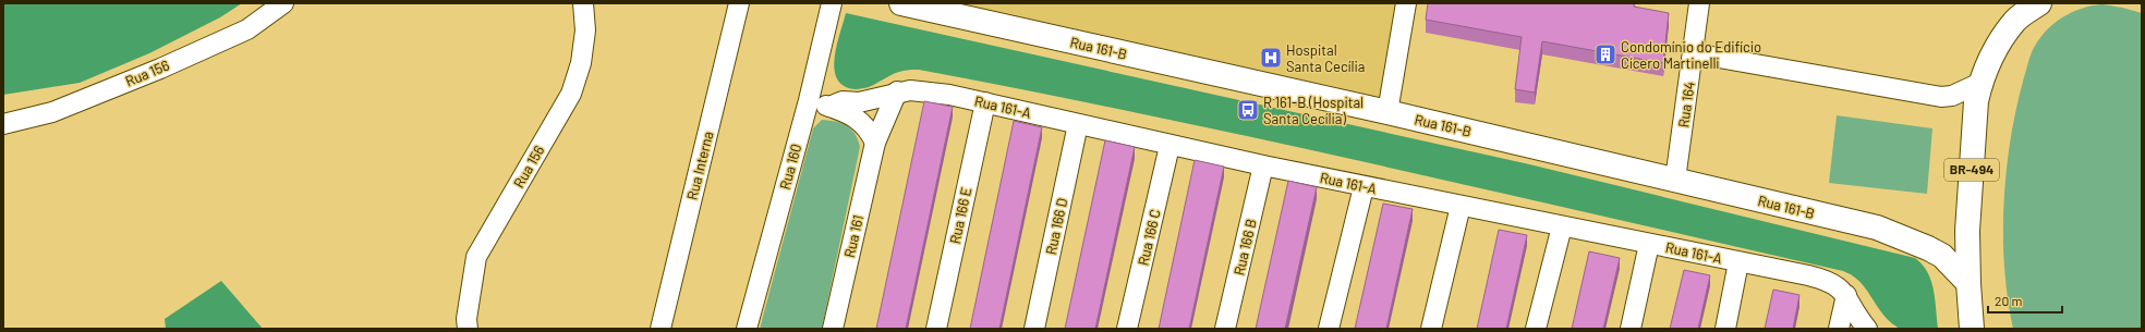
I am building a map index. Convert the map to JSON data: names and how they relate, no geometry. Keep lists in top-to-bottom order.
{
  "streets": {
    "street": [
      "Rua 161-B",
      "Rua 156",
      "Rua 164",
      "Rua 161-A",
      "Rua Interna",
      "Rua 160",
      "BR-494",
      "Rua 166 E",
      "Rua 166 D",
      "Rua 161",
      "Rua 166 C",
      "Rua 166 B"
    ]
  },
  "crossings": [
    ["Rua 161-B", "Rua 164"],
    ["Rua 161-B", "BR-494"],
    ["Rua 161-A", "Rua 166 E"],
    ["Rua 161-A", "Rua 166 D"],
    ["Rua 161-A", "Rua 161"],
    ["Rua 161-A", "Rua 166 C"],
    ["Rua 161-A", "Rua 166 B"]
  ],
  "places": {
    "building": ["Condomínio do Edifício Cícero Martinelli"],
    "hospital": ["Hospital Santa Cecília"],
    "bus stop": ["R 161-B (Hospital Santa Cecília)"]
  },
  "scale_bar": "20 m"
}
